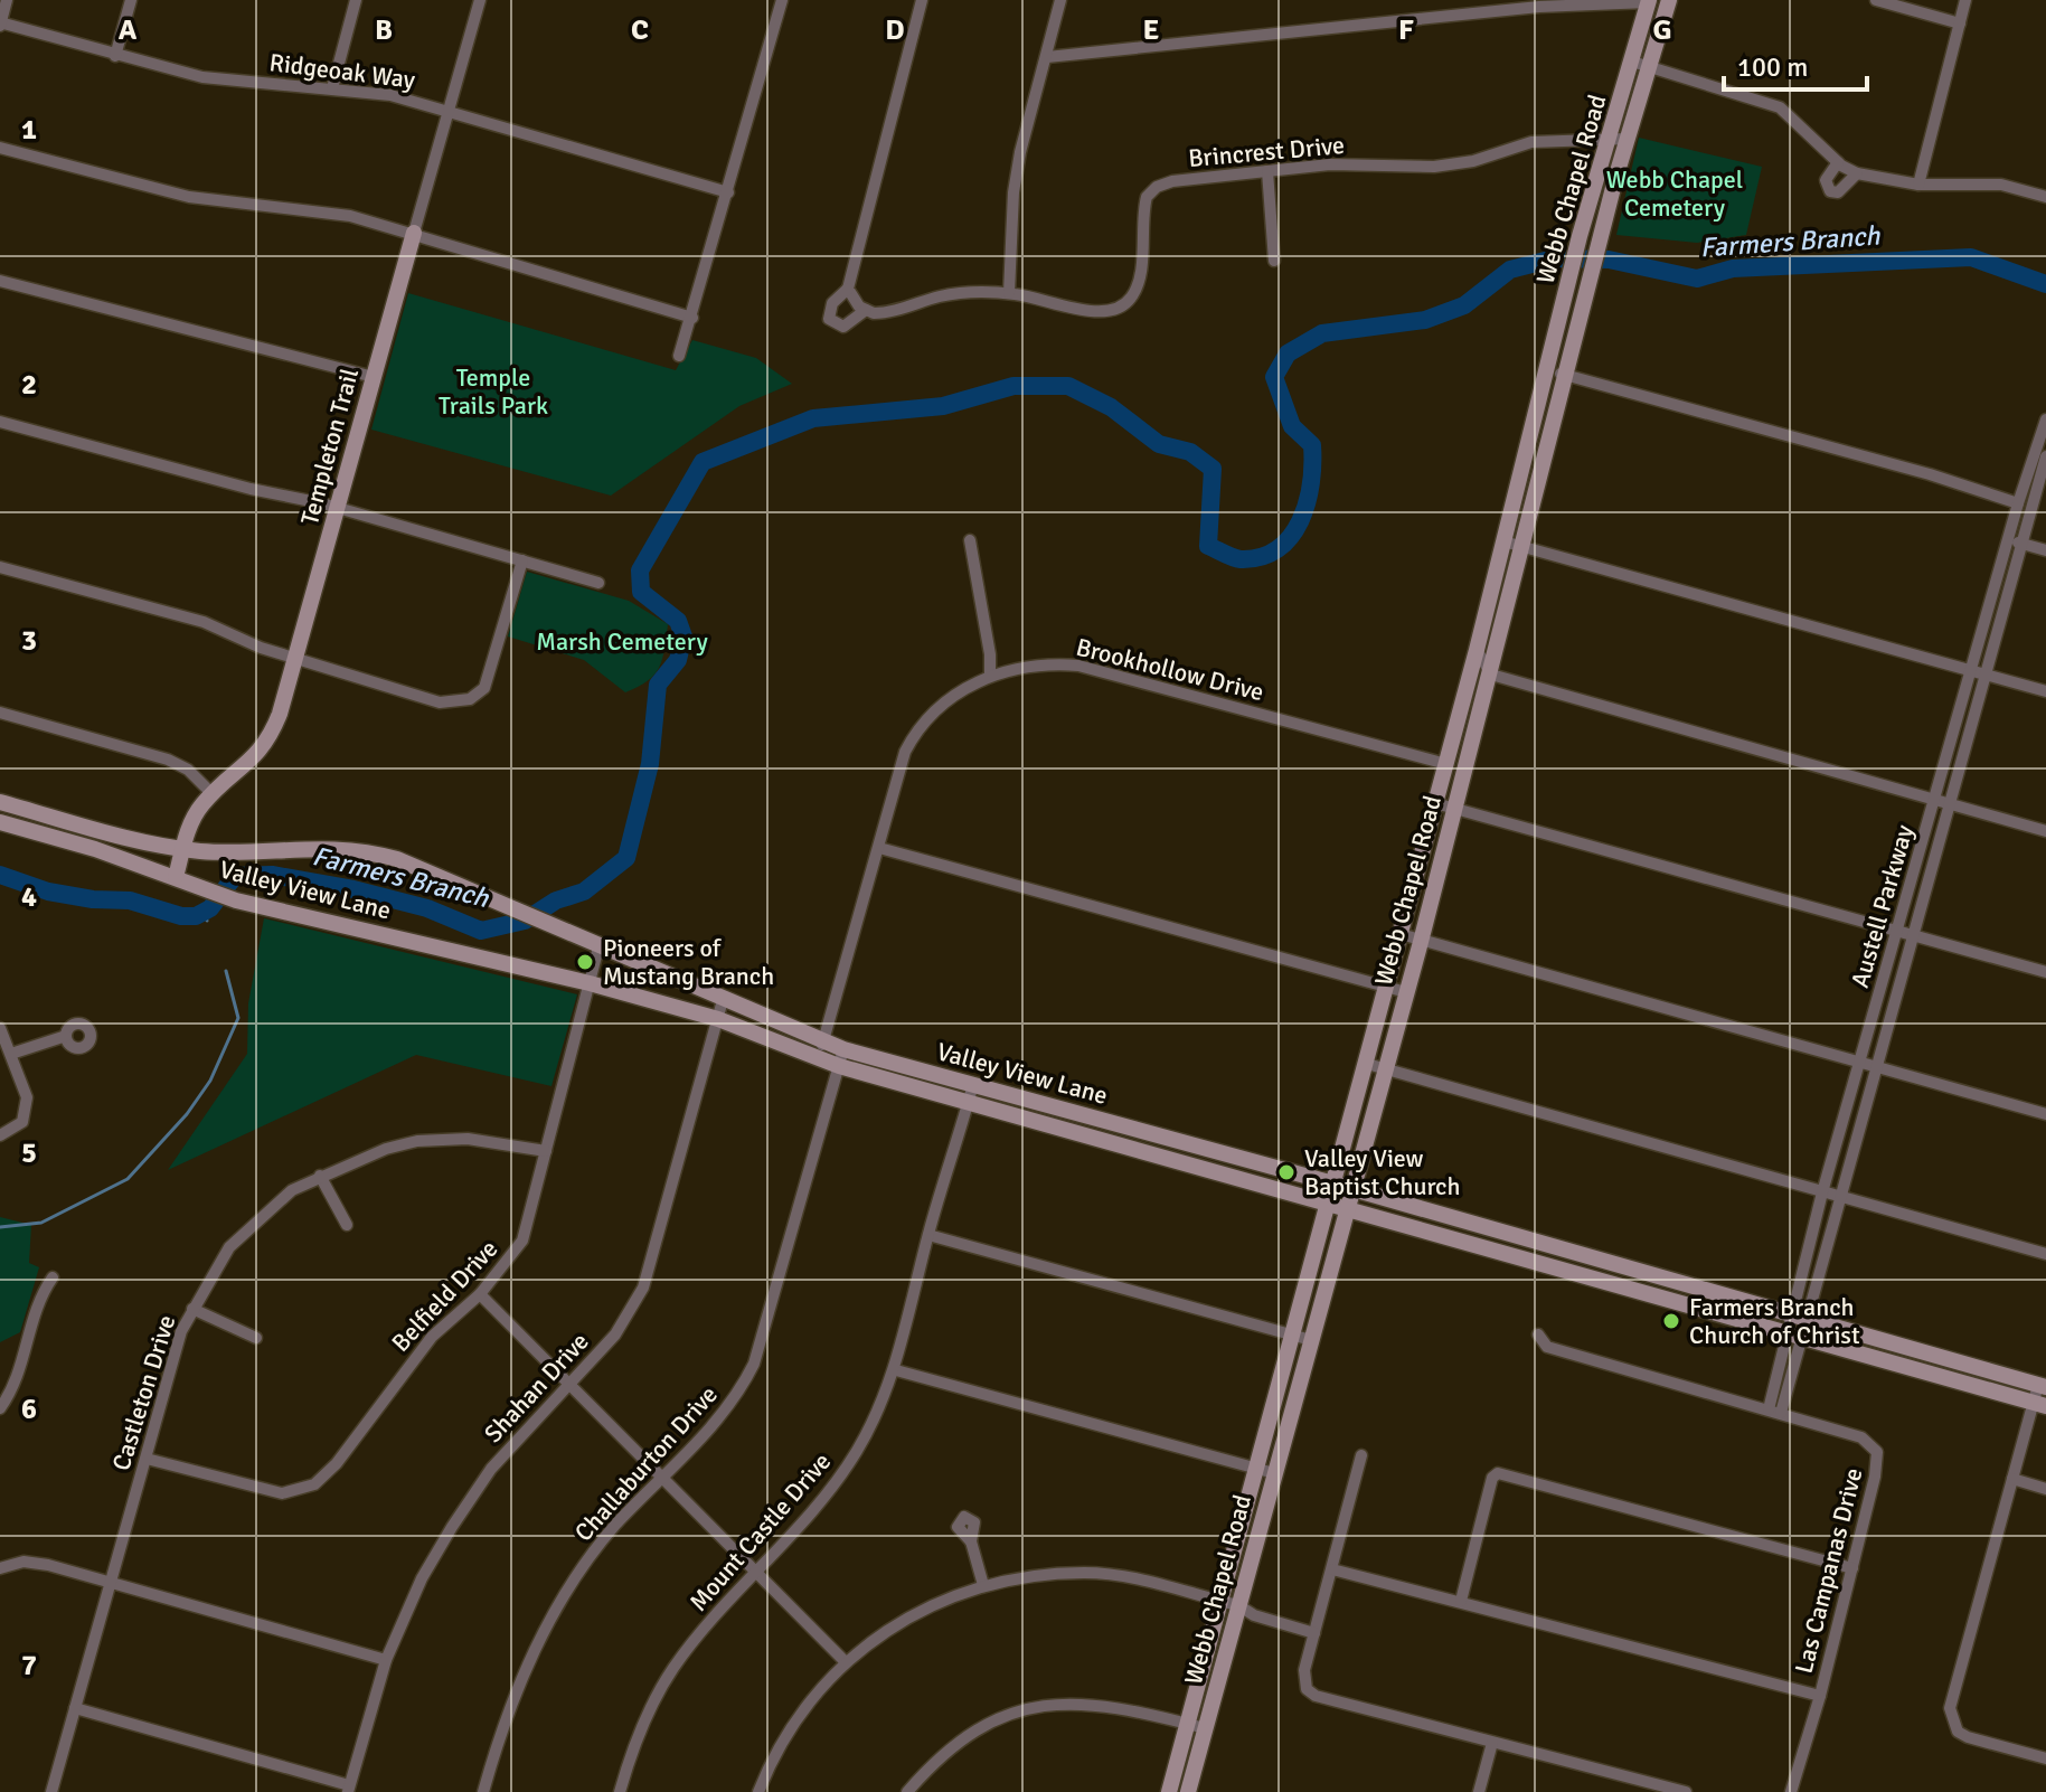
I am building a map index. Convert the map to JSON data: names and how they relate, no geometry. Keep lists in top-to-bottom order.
{
  "streets": {
    "main road": ["Webb Chapel Road", "Templeton Trail", "Valley View Lane"],
    "street": [
      "Ridgeoak Way",
      "Brincrest Drive",
      "Brookhollow Drive",
      "Austell Parkway",
      "Belfield Drive",
      "Shahan Drive",
      "Castleton Drive",
      "Challaburton Drive",
      "Mount Castle Drive",
      "Las Campanas Drive"
    ]
  },
  "crossings": [
    ["Ridgeoak Way", "Templeton Trail"],
    ["Brincrest Drive", "Webb Chapel Road"],
    ["Webb Chapel Road", "Brookhollow Drive"],
    ["Webb Chapel Road", "Valley View Lane"],
    ["Templeton Trail", "Valley View Lane"],
    ["Brookhollow Drive", "Valley View Lane"],
    ["Valley View Lane", "Austell Parkway"],
    ["Valley View Lane", "Belfield Drive"],
    ["Valley View Lane", "Shahan Drive"],
    ["Valley View Lane", "Challaburton Drive"],
    ["Valley View Lane", "Mount Castle Drive"],
    ["Austell Parkway", "Las Campanas Drive"],
    ["Belfield Drive", "Castleton Drive"]
  ],
  "water": ["Farmers Branch"],
  "parks": ["Webb Chapel Cemetery", "Temple Trails Park", "Marsh Cemetery"],
  "places": ["Pioneers of Mustang Branch", "Valley View Baptist Church", "Farmers Branch Church of Christ"],
  "scale_bar": "100 m",
  "grid": {
    "columns": [
      "A",
      "B",
      "C",
      "D",
      "E",
      "F",
      "G"
    ],
    "rows": [
      "1",
      "2",
      "3",
      "4",
      "5",
      "6",
      "7"
    ]
  }
}
